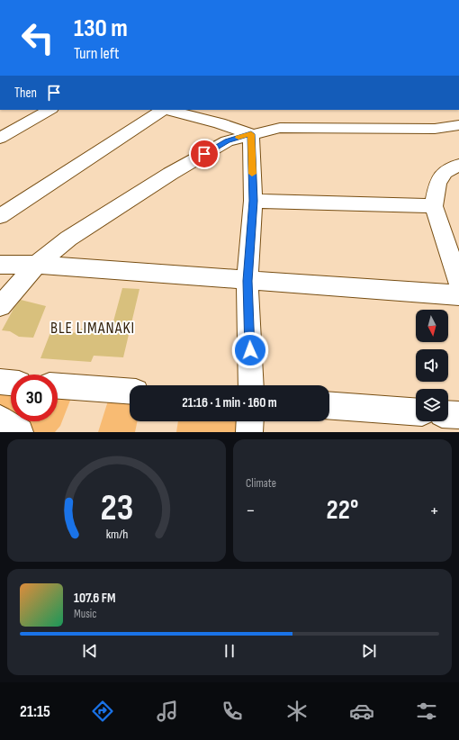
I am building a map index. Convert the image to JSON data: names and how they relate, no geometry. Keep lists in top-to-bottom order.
{
  "districts": ["BLE LIMANAKI"],
  "north": "bottom",
  "page": {
    "turn": ["130 m", "Turn left"],
    "then": "Then",
    "limit": "30",
    "trip": "21:16 · 1 min · 160 m",
    "tile": "Climate",
    "heat": ["−", "22°", "+"],
    "song": ["107.6 FM", "Music"],
    "tabs": "21:15",
    "gauge": ["23", "km/h"]
  }
}
